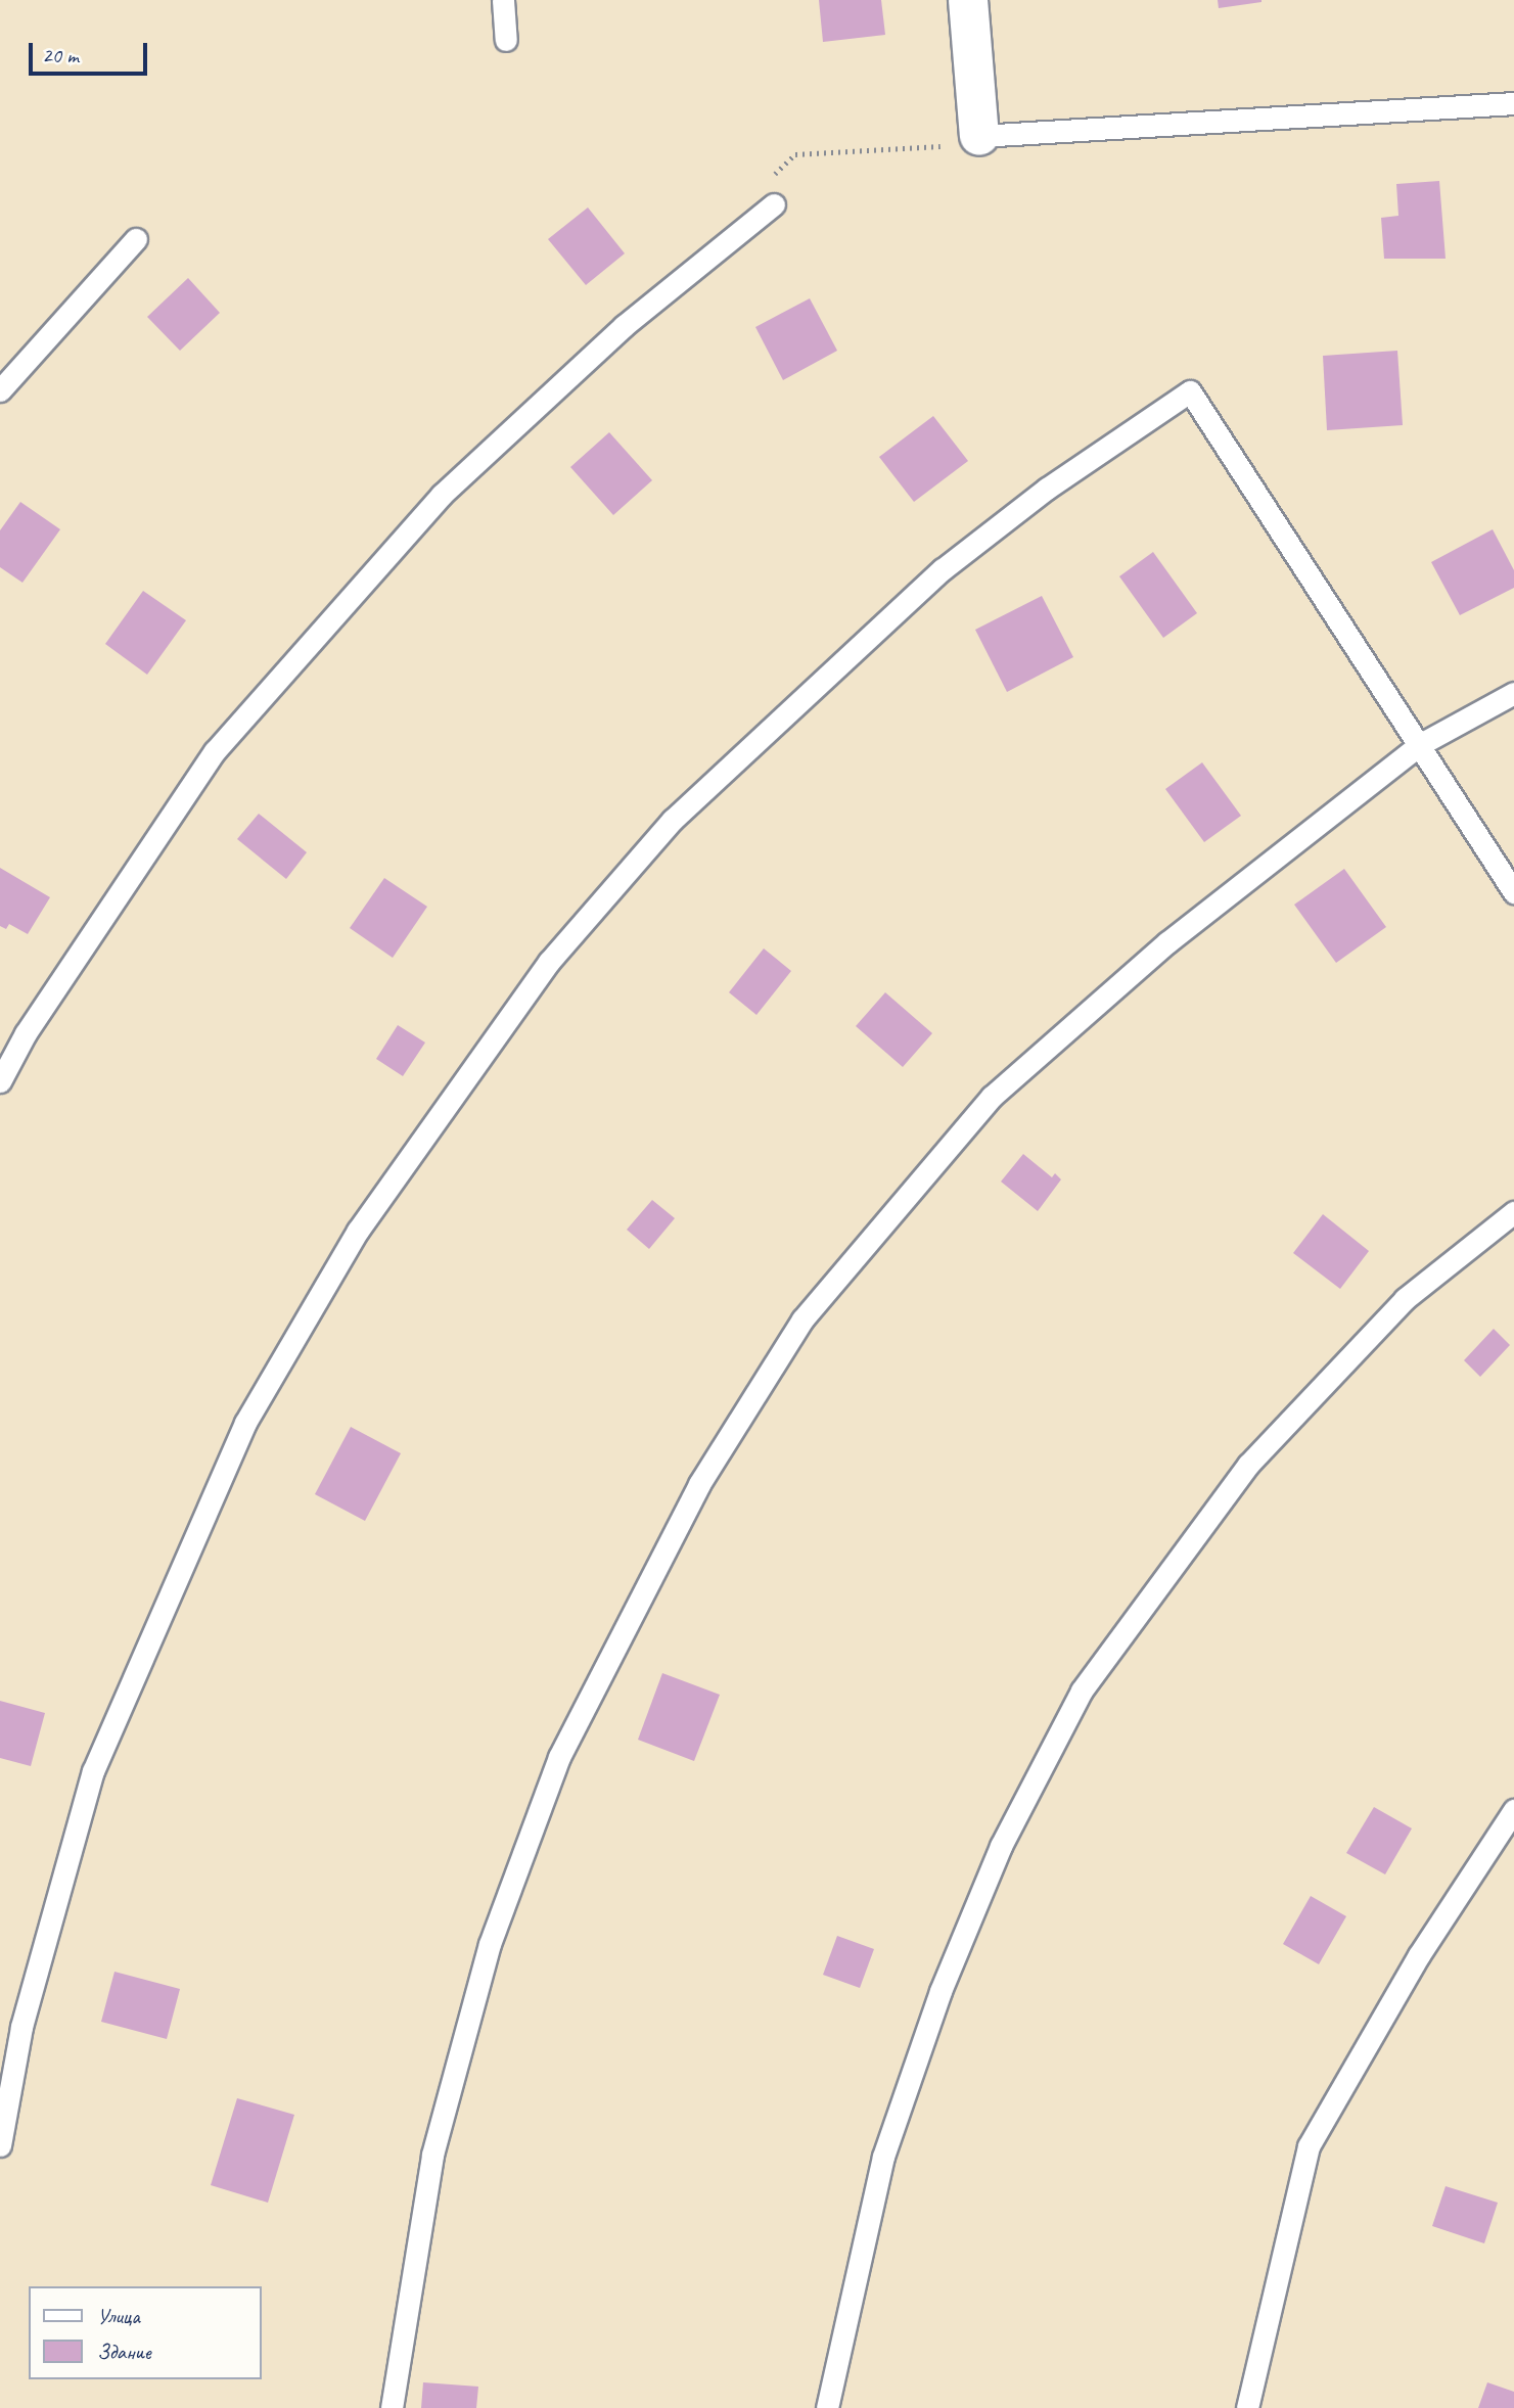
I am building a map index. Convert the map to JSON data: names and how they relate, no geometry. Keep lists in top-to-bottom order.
{
  "legend": ["Улица", "Здание"],
  "scale_bar": "20 m"
}
